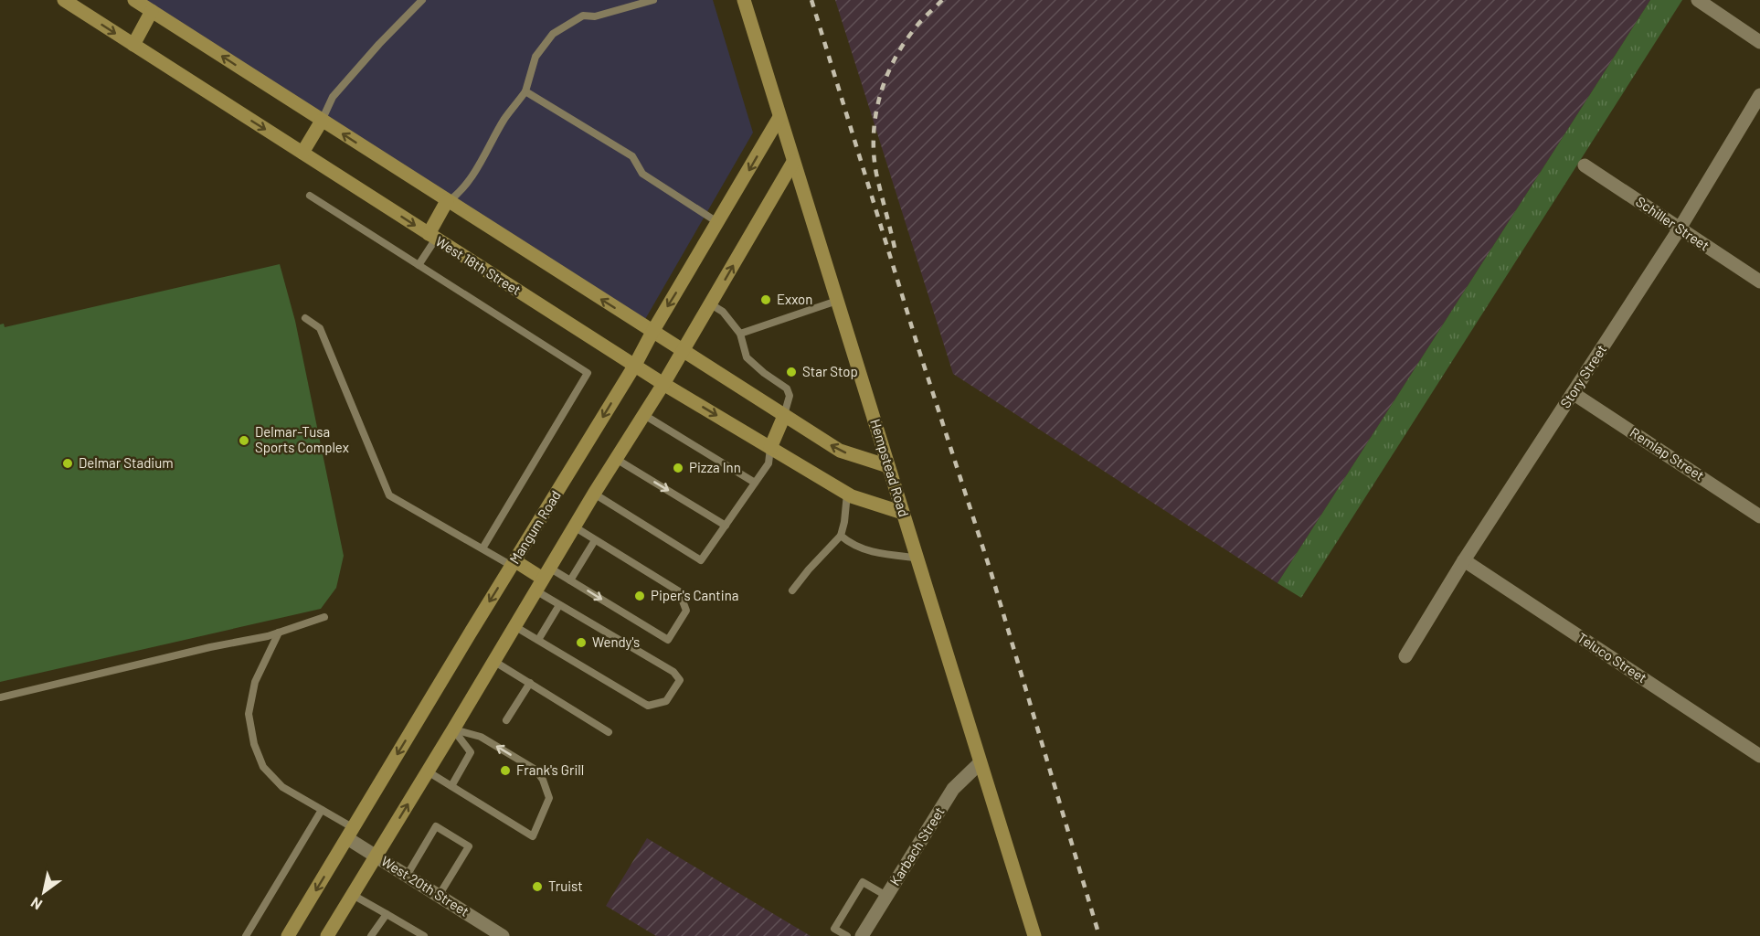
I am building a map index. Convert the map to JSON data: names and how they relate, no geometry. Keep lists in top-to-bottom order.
{
  "streets": {
    "main road": ["West 18th Street", "Hempstead Road", "Mangum Road"],
    "street": [
      "Schiller Street",
      "Story Street",
      "Remlap Street",
      "Teluco Street",
      "Karbach Street",
      "West 20th Street"
    ]
  },
  "crossings": [
    ["Schiller Street", "Story Street"],
    ["West 18th Street", "Hempstead Road"],
    ["West 18th Street", "Mangum Road"],
    ["Story Street", "Remlap Street"],
    ["Story Street", "Teluco Street"],
    ["Hempstead Road", "Mangum Road"],
    ["Hempstead Road", "Karbach Street"],
    ["Mangum Road", "West 20th Street"]
  ],
  "places": [
    "Exxon",
    "Star Stop",
    "Delmar-Tusa Sports Complex",
    "Delmar Stadium",
    "Pizza Inn",
    "Piper's Cantina",
    "Wendy's",
    "Frank's Grill",
    "Truist"
  ],
  "north": "bottom left"
}
